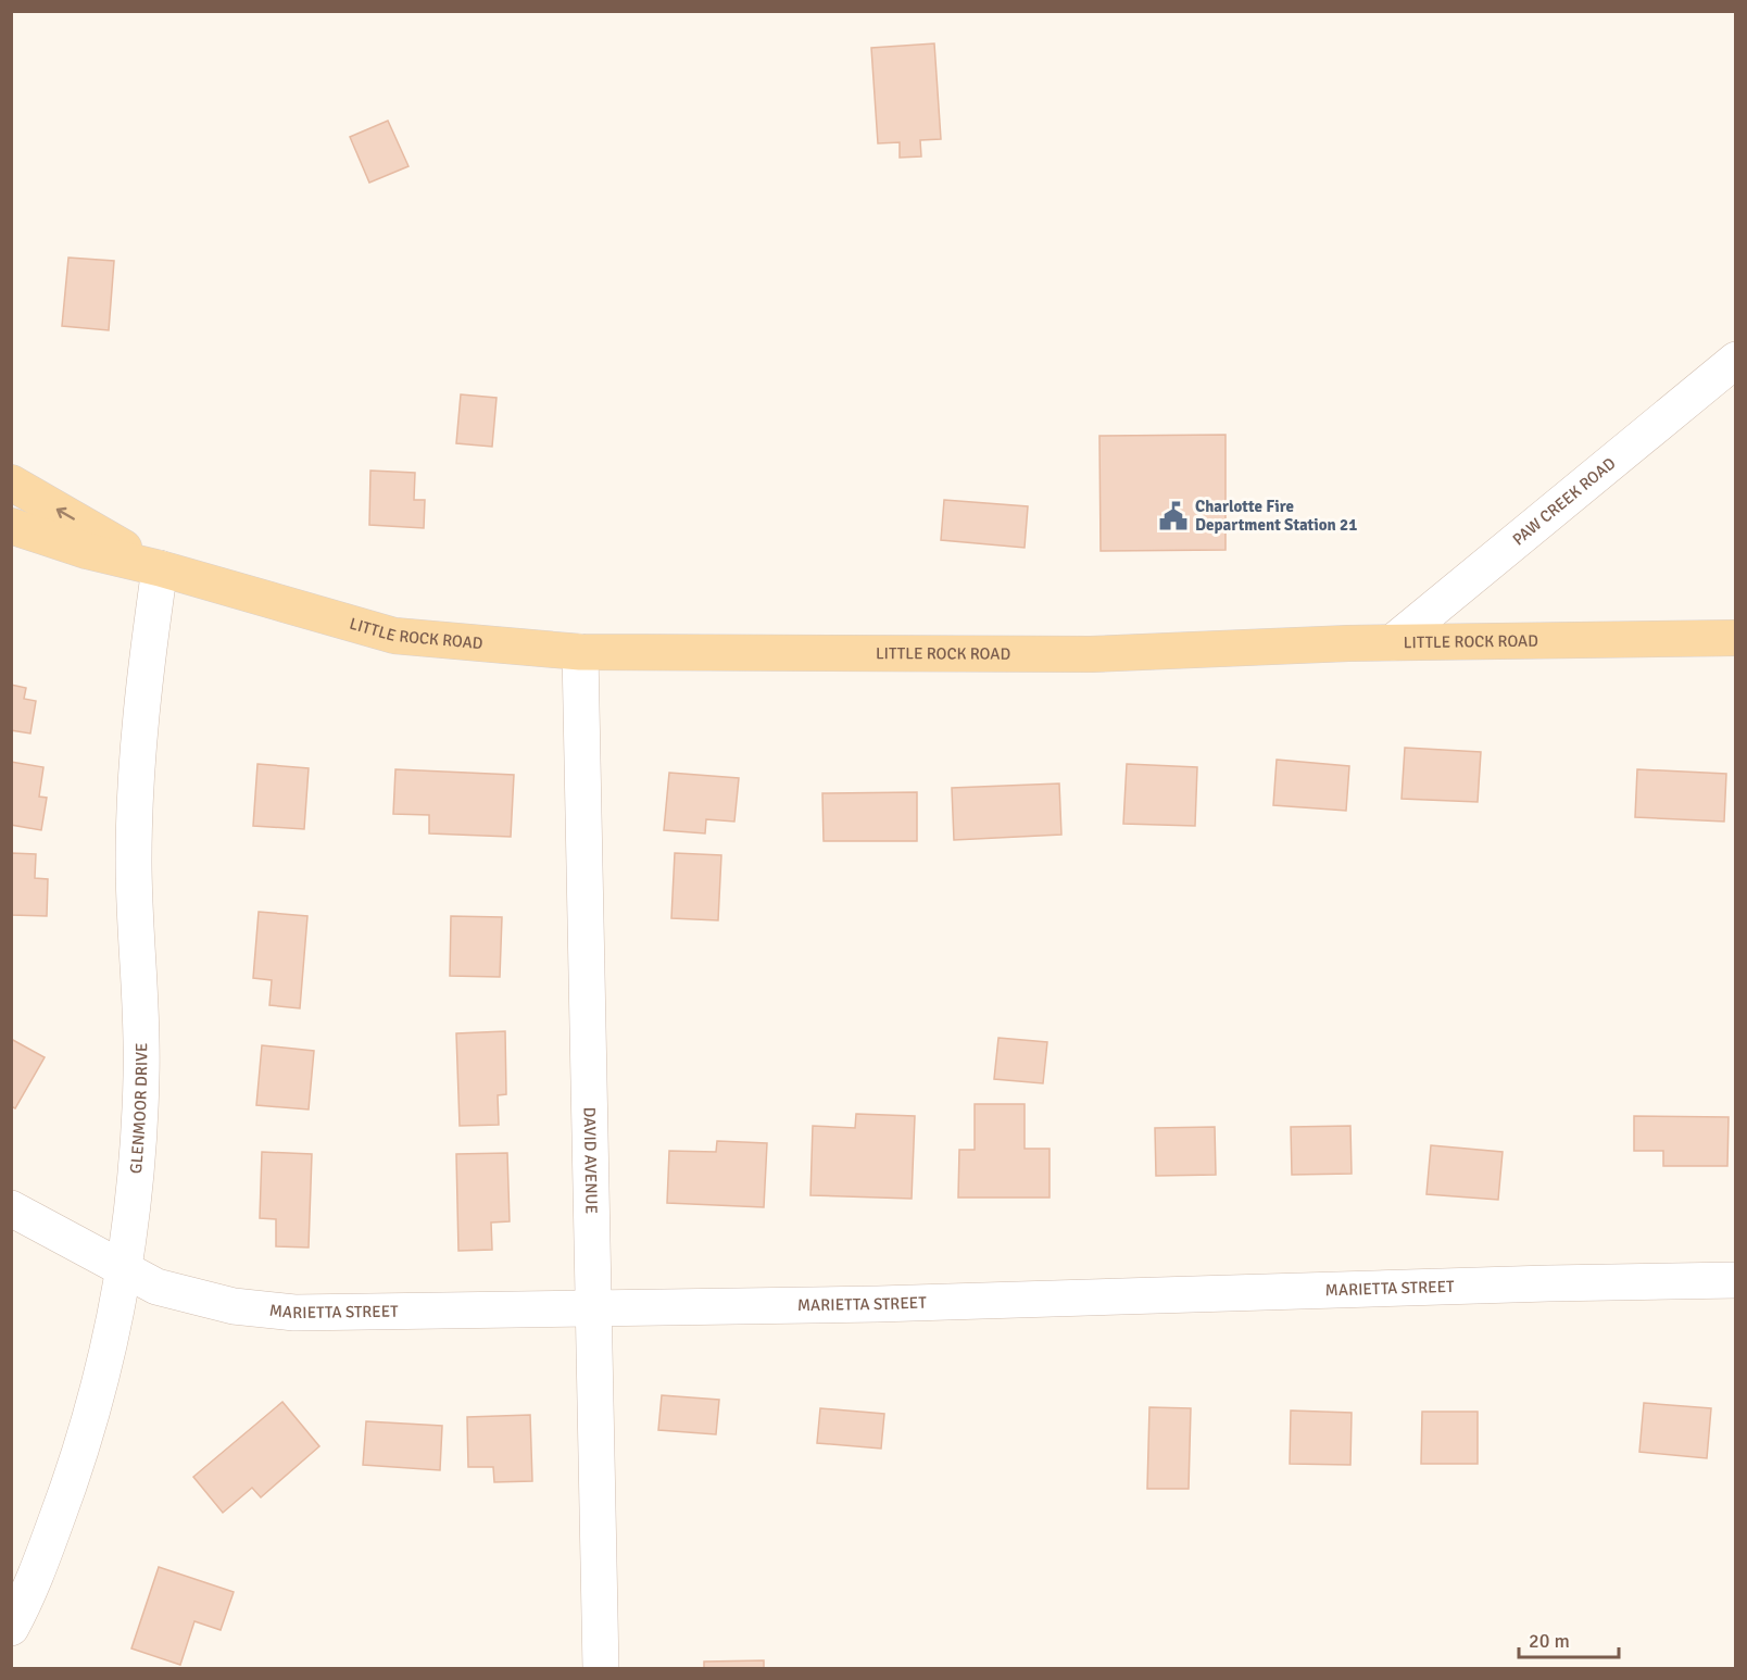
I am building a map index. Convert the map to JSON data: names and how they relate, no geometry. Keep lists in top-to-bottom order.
{
  "streets": {
    "main road": ["LITTLE ROCK ROAD"],
    "street": [
      "PAW CREEK ROAD",
      "GLENMOOR DRIVE",
      "DAVID AVENUE",
      "MARIETTA STREET"
    ]
  },
  "crossings": [
    ["PAW CREEK ROAD", "LITTLE ROCK ROAD"],
    ["LITTLE ROCK ROAD", "GLENMOOR DRIVE"],
    ["LITTLE ROCK ROAD", "DAVID AVENUE"],
    ["GLENMOOR DRIVE", "MARIETTA STREET"],
    ["DAVID AVENUE", "MARIETTA STREET"]
  ],
  "places": {
    "public building": ["Charlotte Fire Department Station 21"]
  },
  "scale_bar": "20 m"
}
